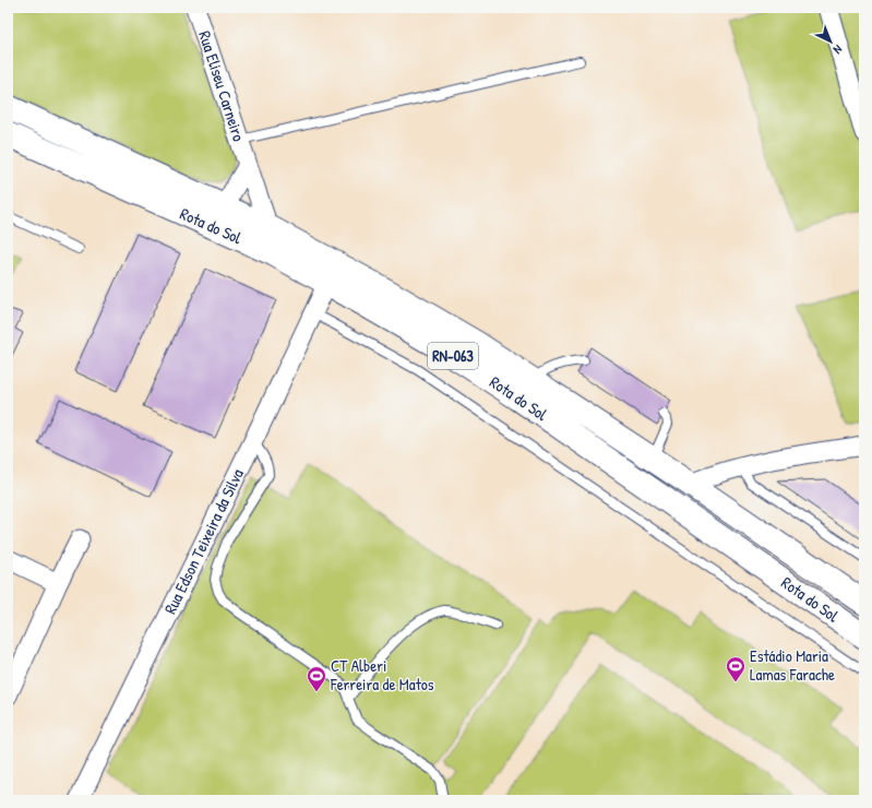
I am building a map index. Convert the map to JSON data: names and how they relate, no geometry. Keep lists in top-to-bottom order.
{
  "streets": {
    "main road": ["Rota do Sol", "RN-063"],
    "street": ["Rua Eliseu Carneiro", "Rua Edson Teixeira da Silva"]
  },
  "crossings": [
    ["Rua Eliseu Carneiro", "Rota do Sol"],
    ["Rota do Sol", "Rua Edson Teixeira da Silva"]
  ],
  "places": {
    "sports": ["Estádio Maria Lamas Farache", "CT Alberi Ferreira de Matos"]
  },
  "north": "bottom right"
}
